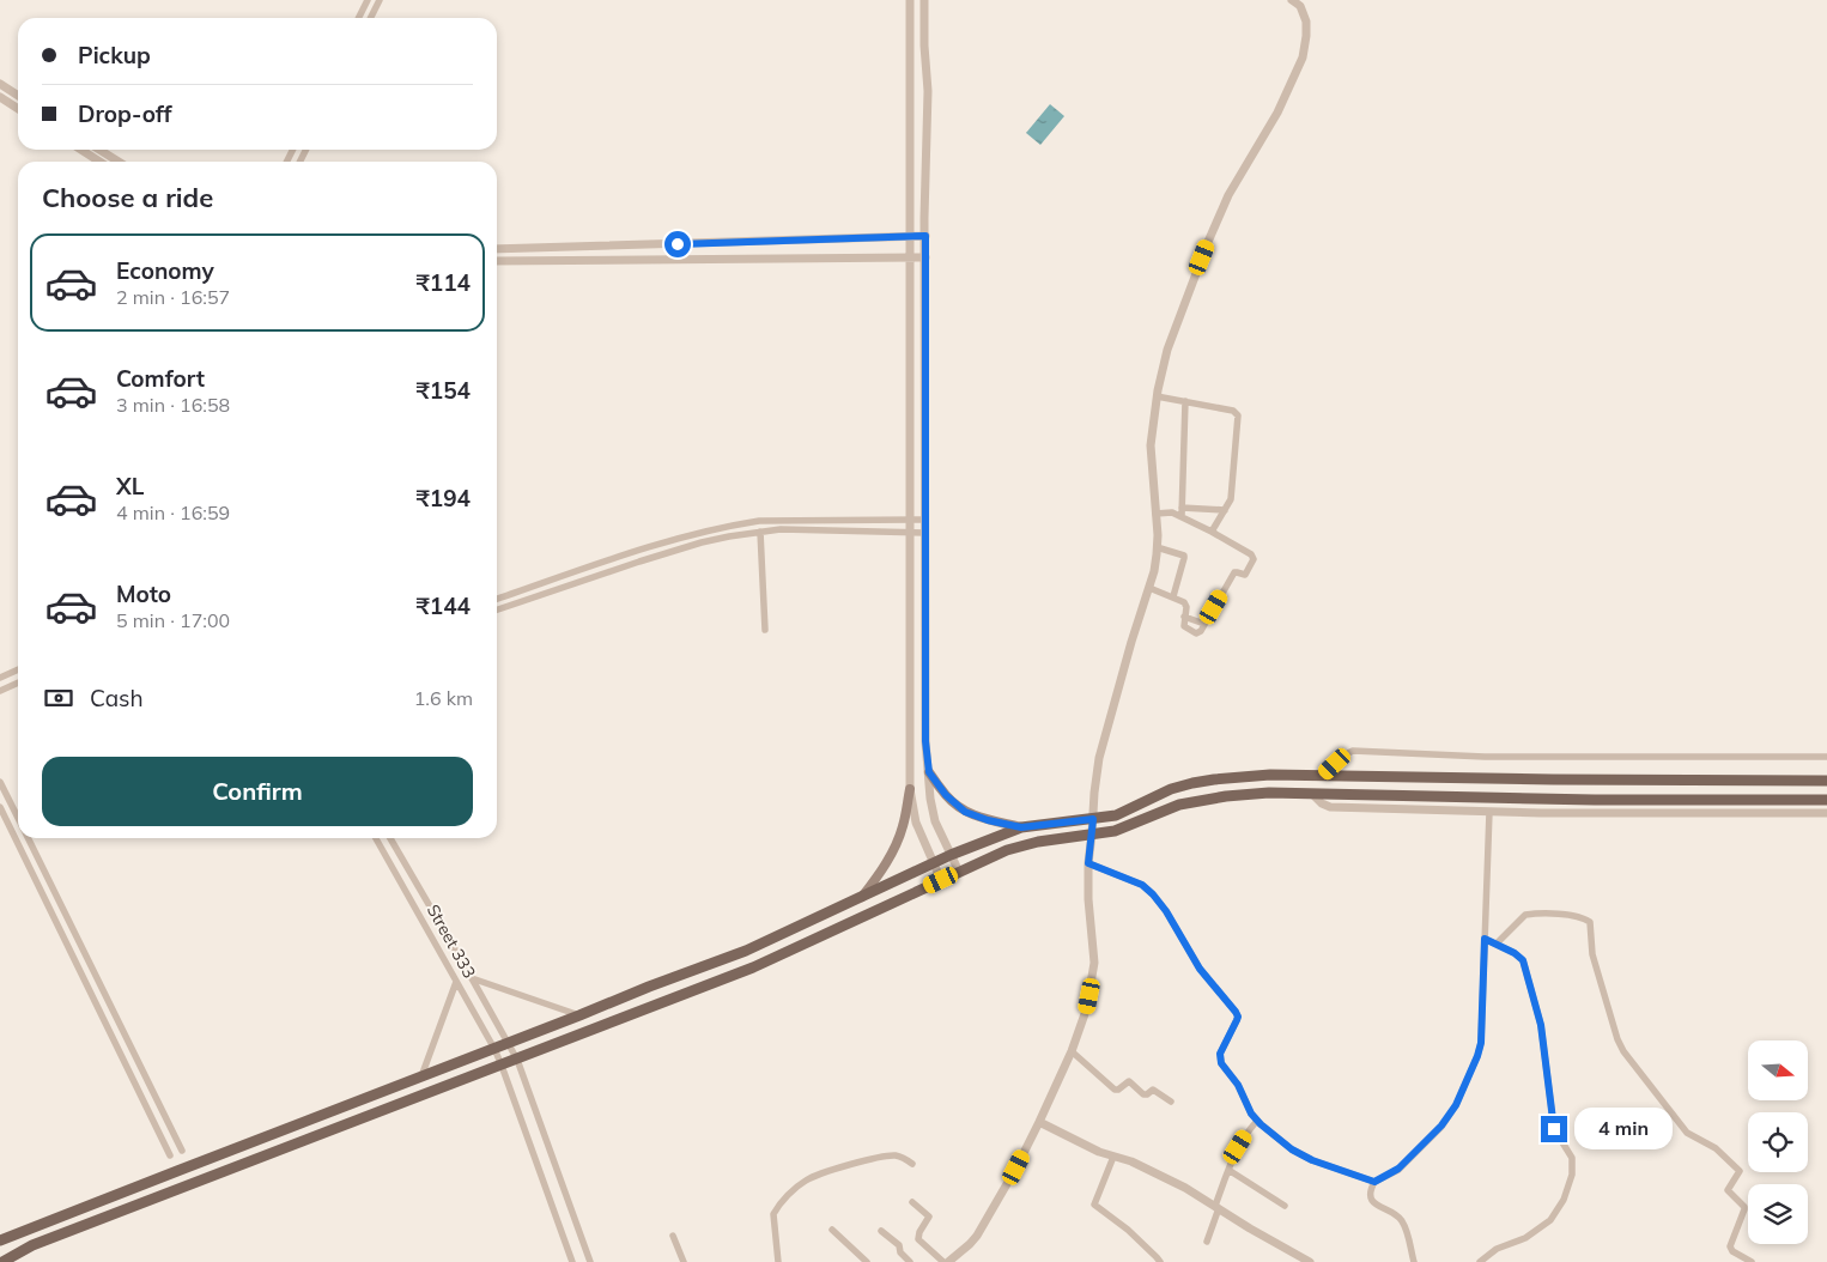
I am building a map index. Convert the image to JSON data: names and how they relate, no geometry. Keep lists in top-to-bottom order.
{
  "streets": {
    "street": ["Street 333"]
  },
  "north": "right",
  "page": {
    "banner": ["Pickup", "Drop-off"],
    "heading": "Choose a ride",
    "list": [
      {
        "name": "Economy",
        "note": "2 min · 16:57",
        "value": "₹114"
      },
      {
        "name": "Comfort",
        "note": "3 min · 16:58",
        "value": "₹154"
      },
      {
        "name": "XL",
        "note": "4 min · 16:59",
        "value": "₹194"
      },
      {
        "name": "Moto",
        "note": "5 min · 17:00",
        "value": "₹144"
      }
    ],
    "pay": ["Cash", "1.6 km"],
    "buttons": "Confirm",
    "bubble": "4 min"
  }
}
